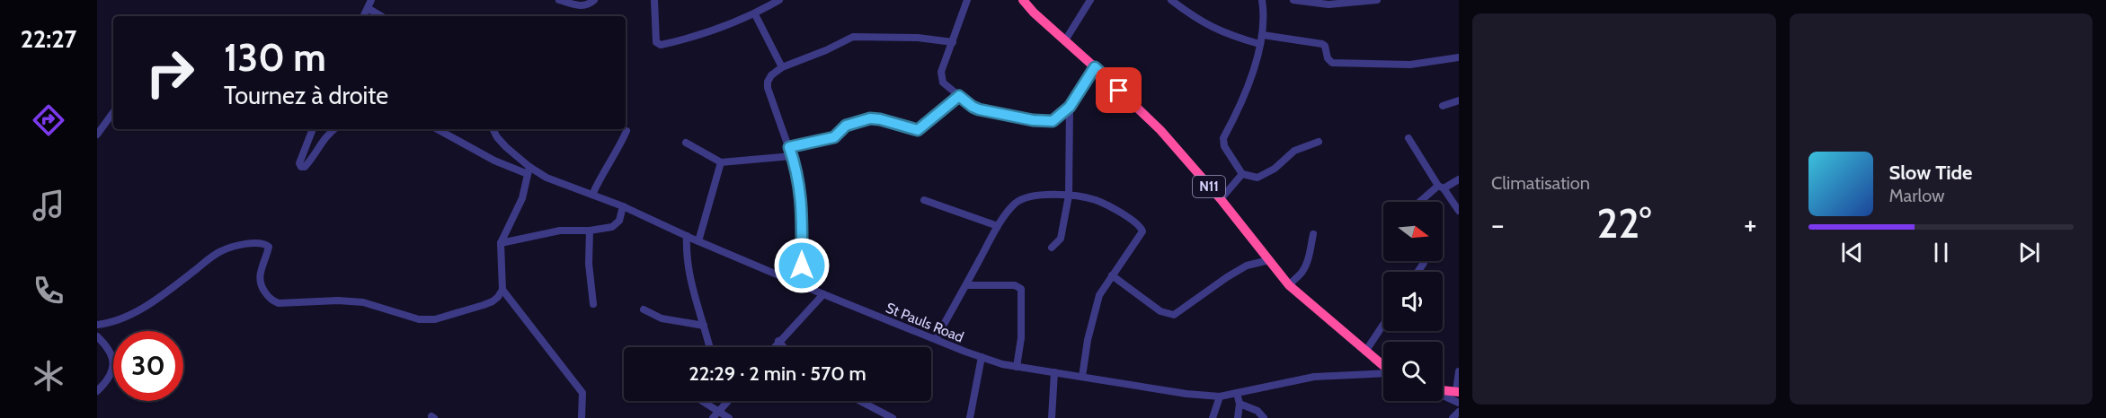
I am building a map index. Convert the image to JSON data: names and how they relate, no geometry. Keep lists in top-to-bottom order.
{
  "streets": {
    "highway": ["N11"],
    "street": ["St Pauls Road"]
  },
  "north": "right",
  "page": {
    "tabs": "22:27",
    "tile": "Climatisation",
    "turn": ["130 m", "Tournez à droite"],
    "song": ["Slow Tide", "Marlow"],
    "heat": ["−", "22°", "+"],
    "limit": "30",
    "trip": "22:29 · 2 min · 570 m"
  }
}
